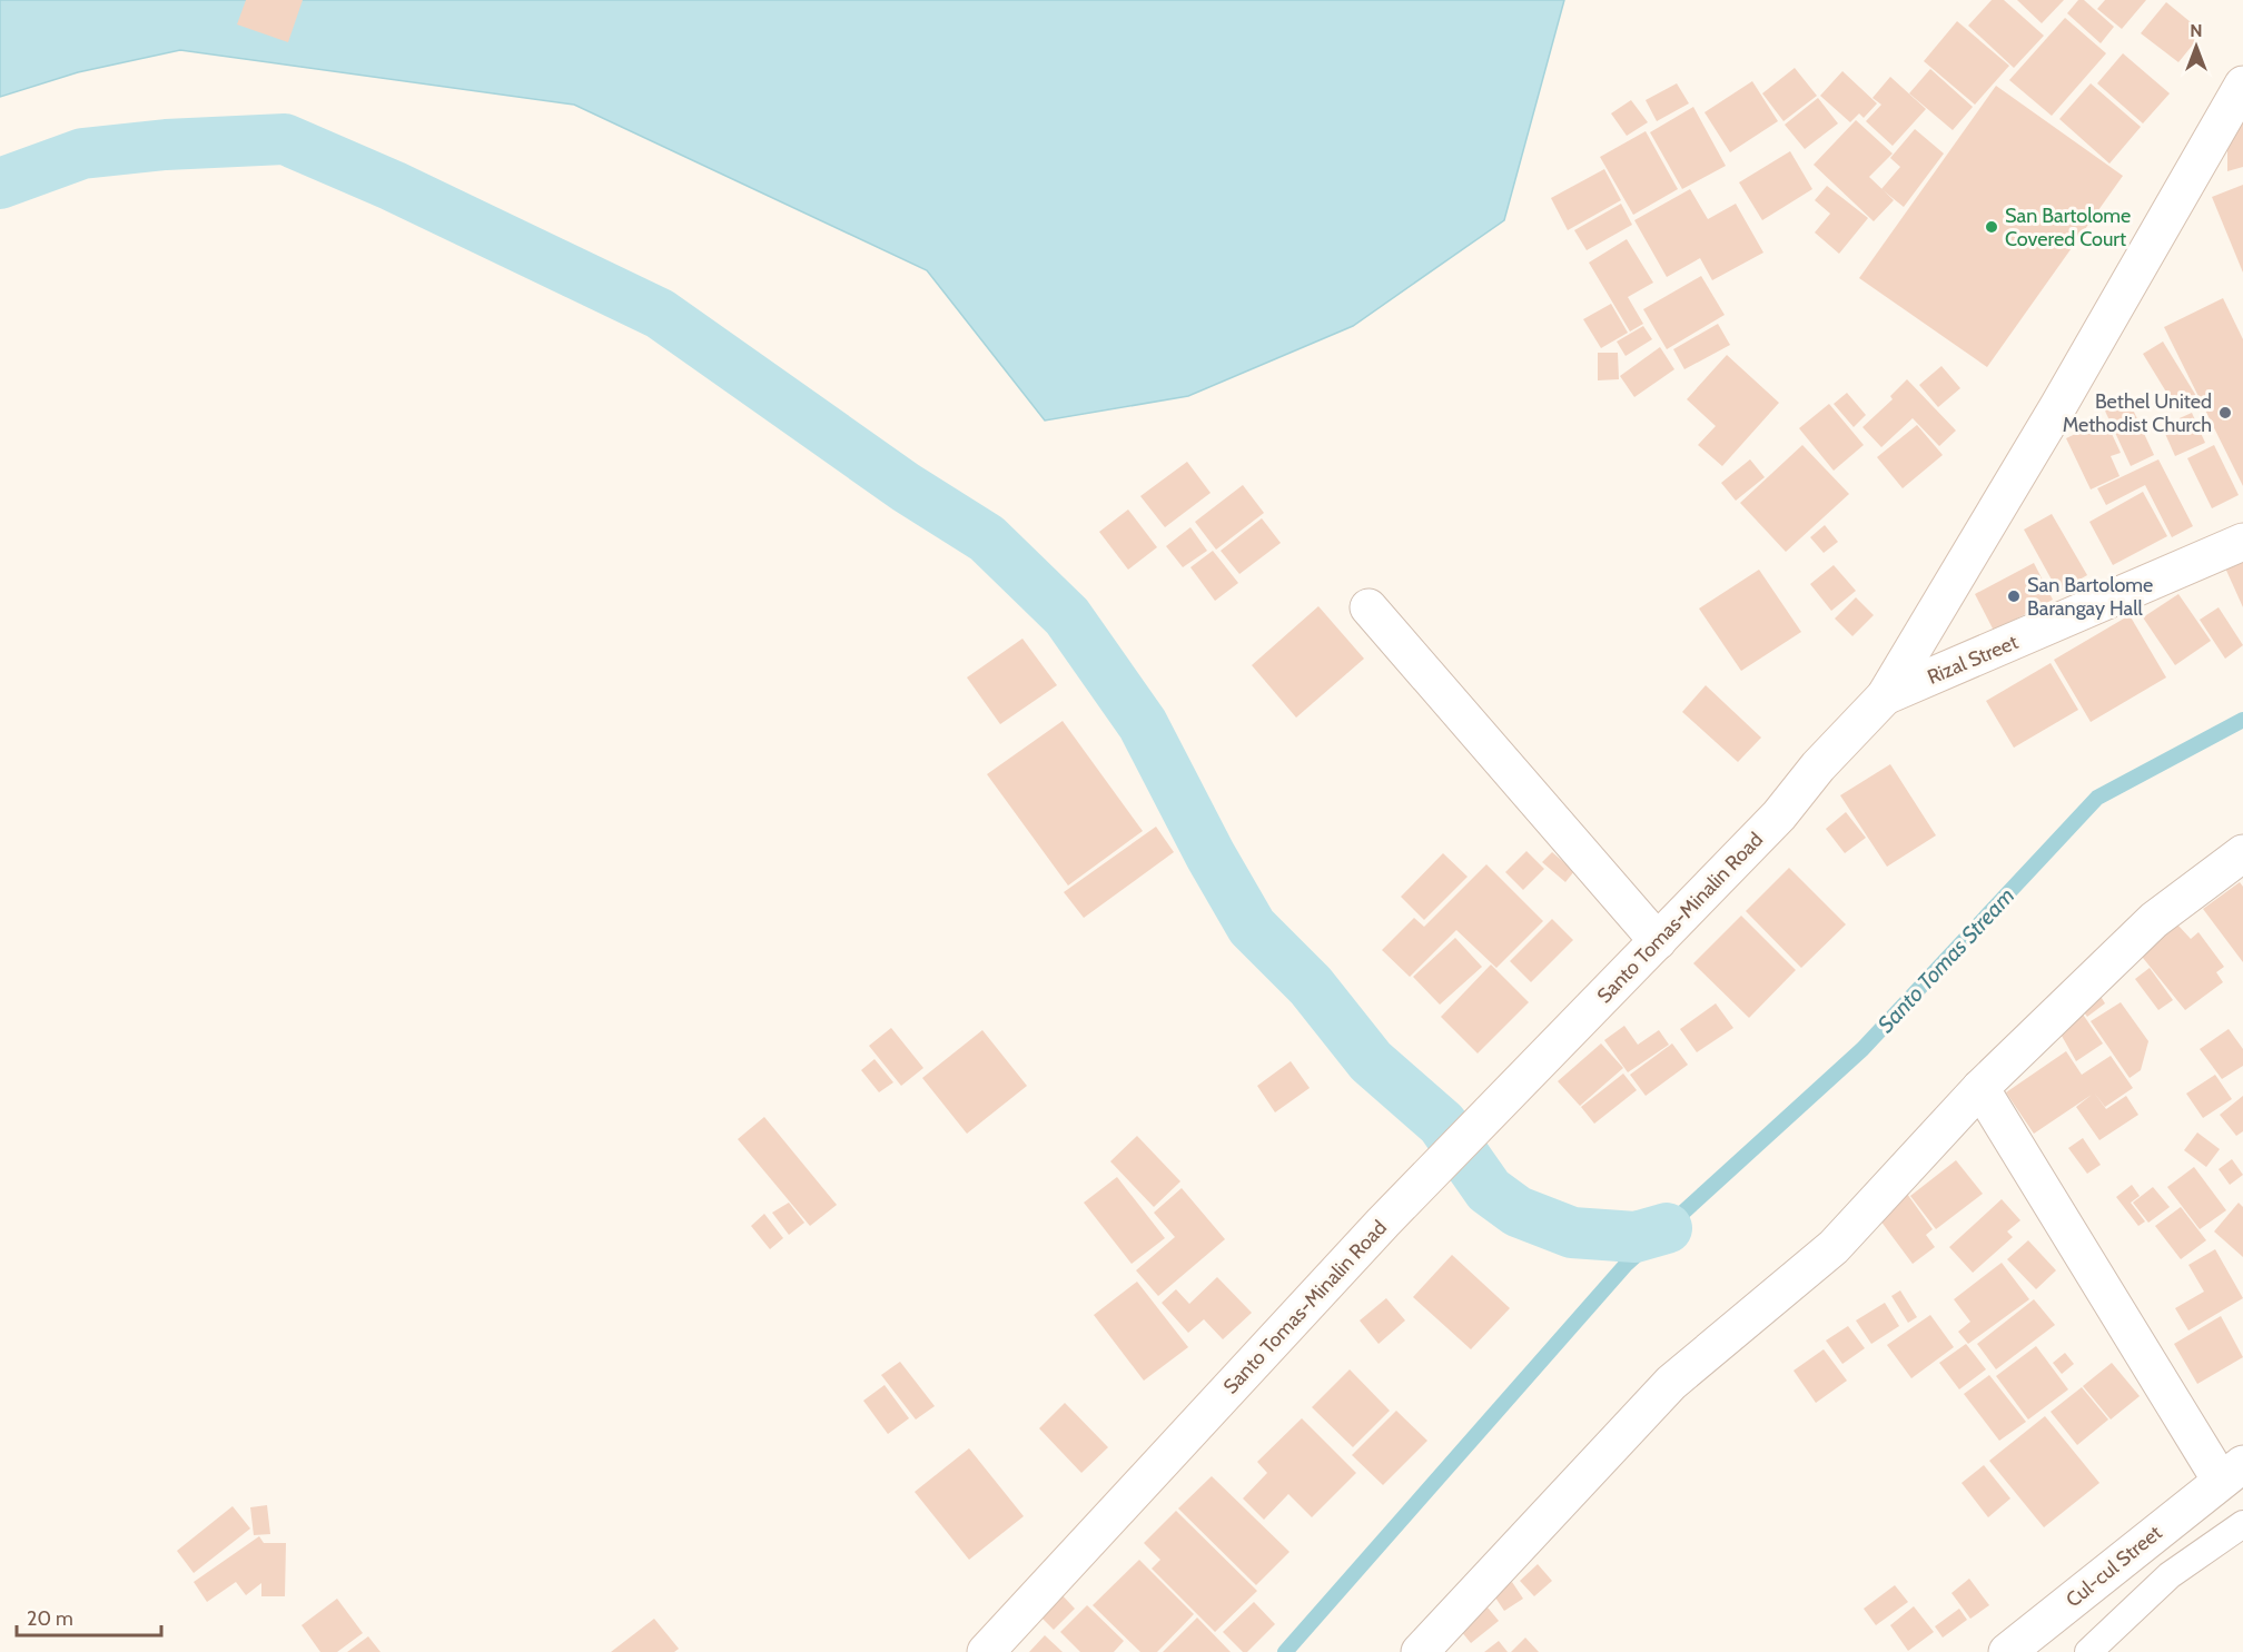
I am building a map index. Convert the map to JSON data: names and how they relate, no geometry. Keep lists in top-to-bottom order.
{
  "streets": {
    "street": ["Rizal Street", "Santo Tomas-Minalin Road", "Cul-cul Street"]
  },
  "crossings": [
    ["Rizal Street", "Santo Tomas-Minalin Road"]
  ],
  "water": ["Santo Tomas Stream"],
  "places": ["San Bartolome Covered Court", "Bethel United Methodist Church", "San Bartolome Barangay Hall"],
  "scale_bar": "20 m",
  "north": "top"
}
